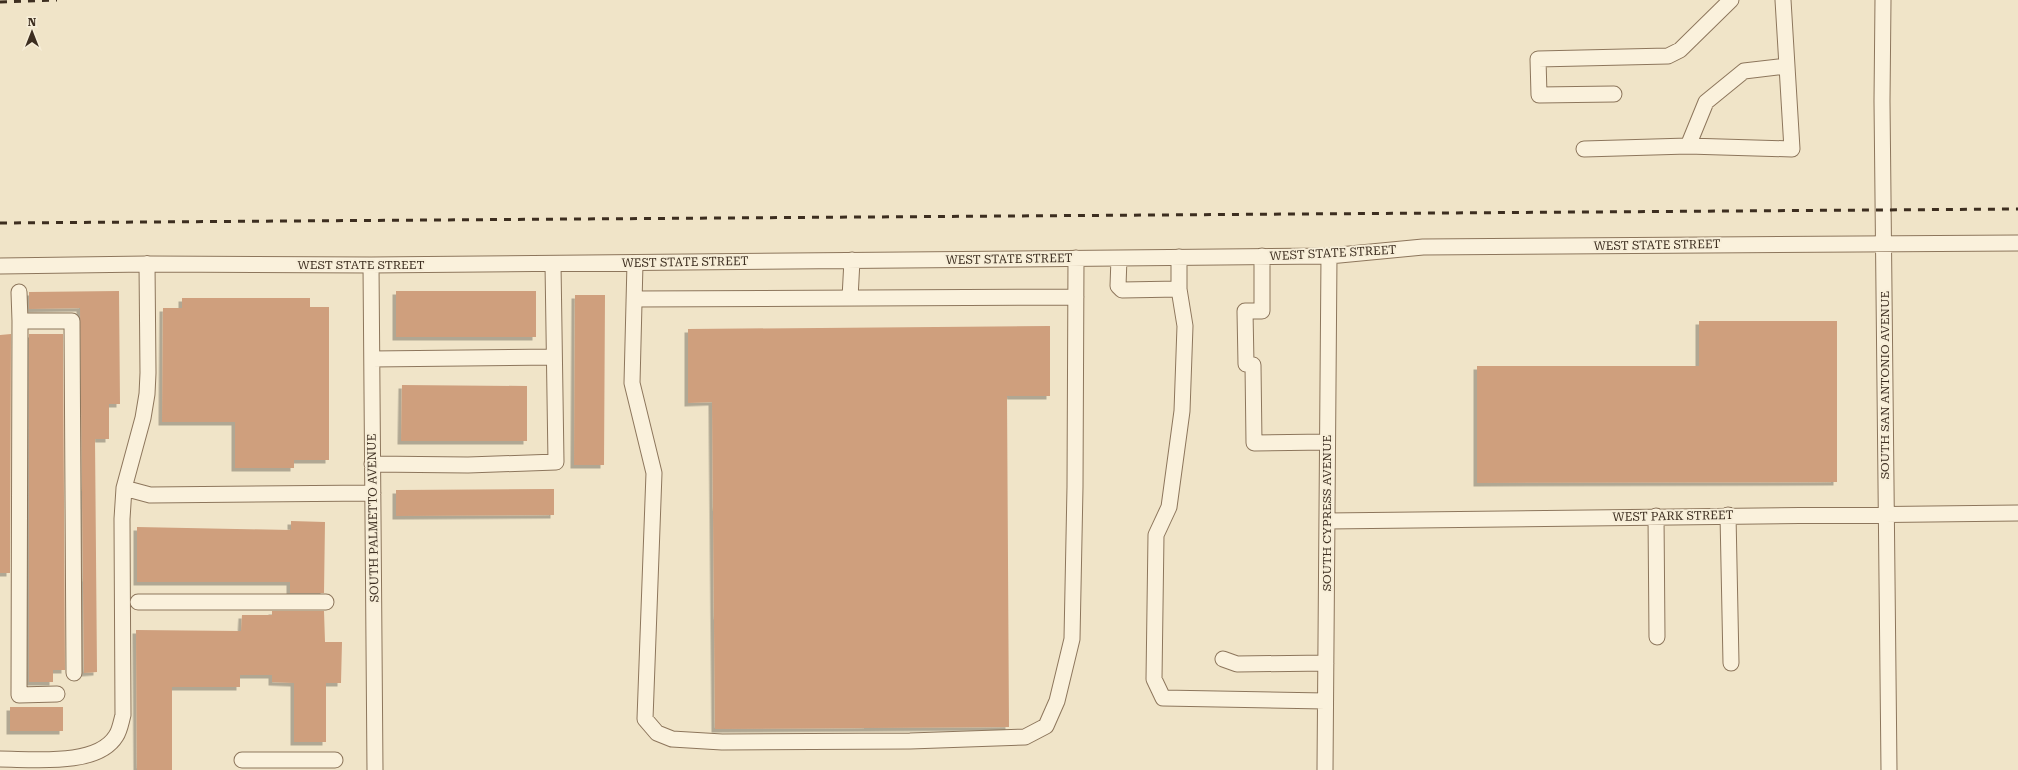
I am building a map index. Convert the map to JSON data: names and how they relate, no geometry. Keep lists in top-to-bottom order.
{
  "streets": {
    "street": [
      "WEST STATE STREET",
      "SOUTH SAN ANTONIO AVENUE",
      "SOUTH CYPRESS AVENUE",
      "WEST PARK STREET",
      "SOUTH PALMETTO AVENUE"
    ]
  },
  "crossings": [
    ["WEST STATE STREET", "SOUTH SAN ANTONIO AVENUE"],
    ["WEST STATE STREET", "SOUTH CYPRESS AVENUE"],
    ["WEST STATE STREET", "SOUTH PALMETTO AVENUE"],
    ["SOUTH SAN ANTONIO AVENUE", "WEST PARK STREET"],
    ["SOUTH CYPRESS AVENUE", "WEST PARK STREET"]
  ],
  "north": "top"
}
